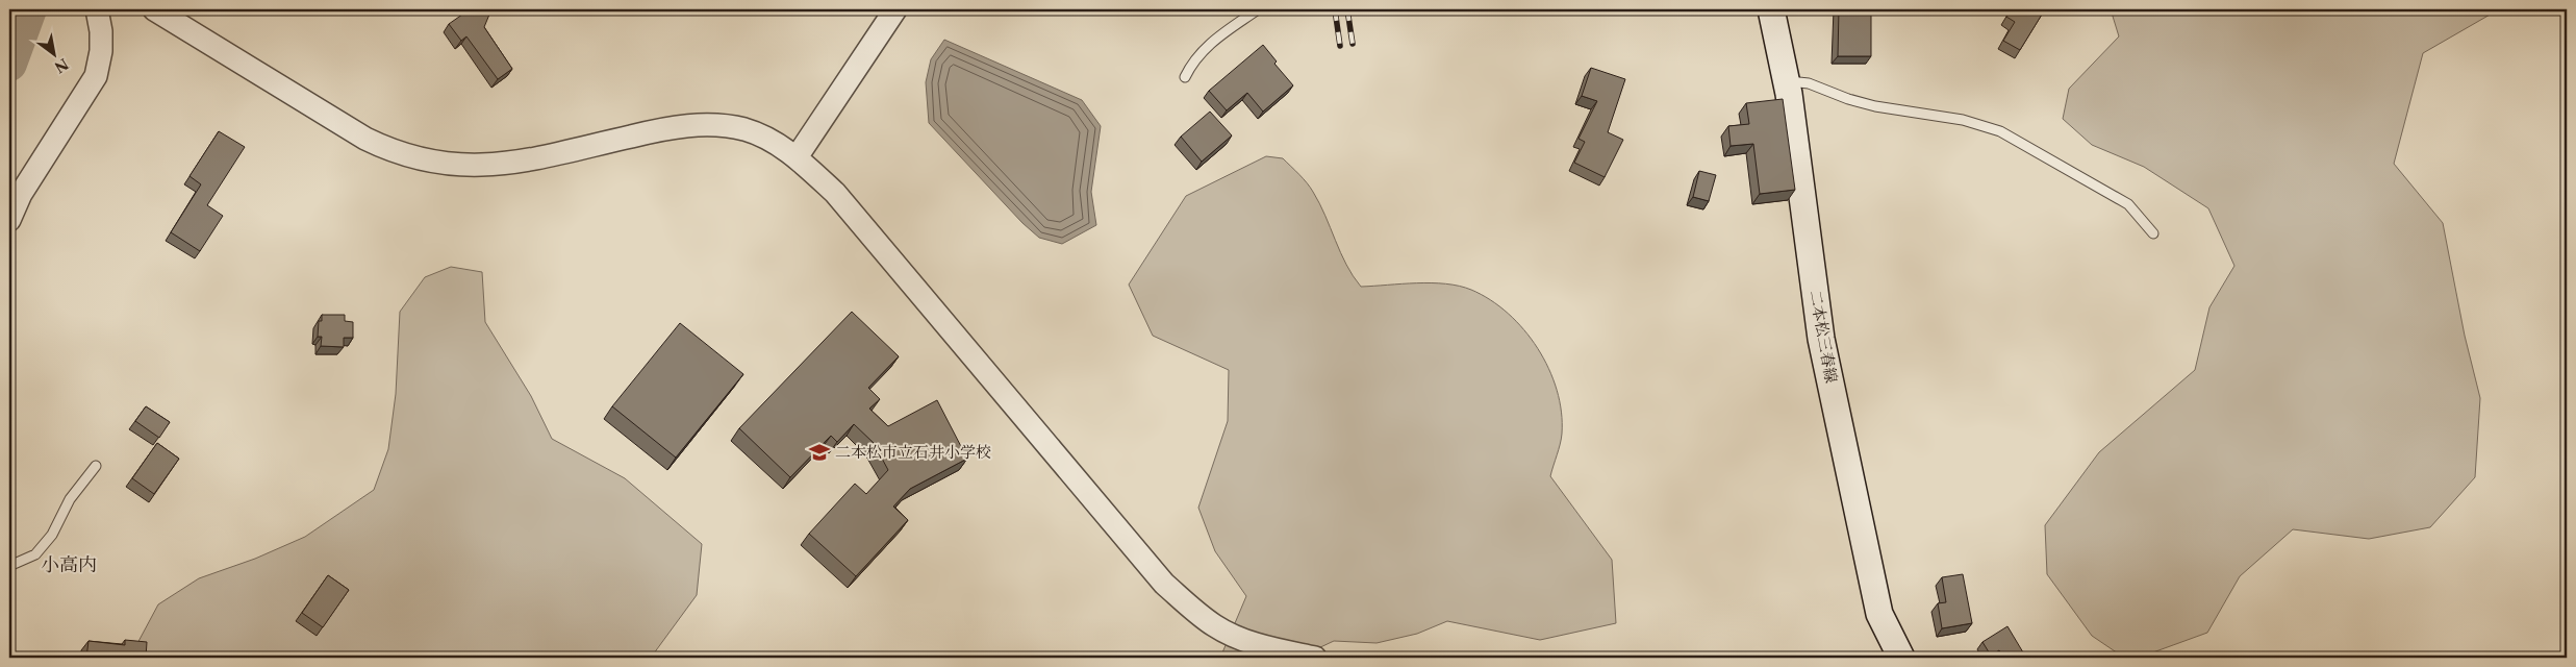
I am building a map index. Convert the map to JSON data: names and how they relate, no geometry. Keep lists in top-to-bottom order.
{
  "streets": {
    "main road": ["二本松三春線"]
  },
  "districts": ["小高内"],
  "places": {
    "school or university": ["二本松市立石井小学校"]
  },
  "north": "bottom right"
}
